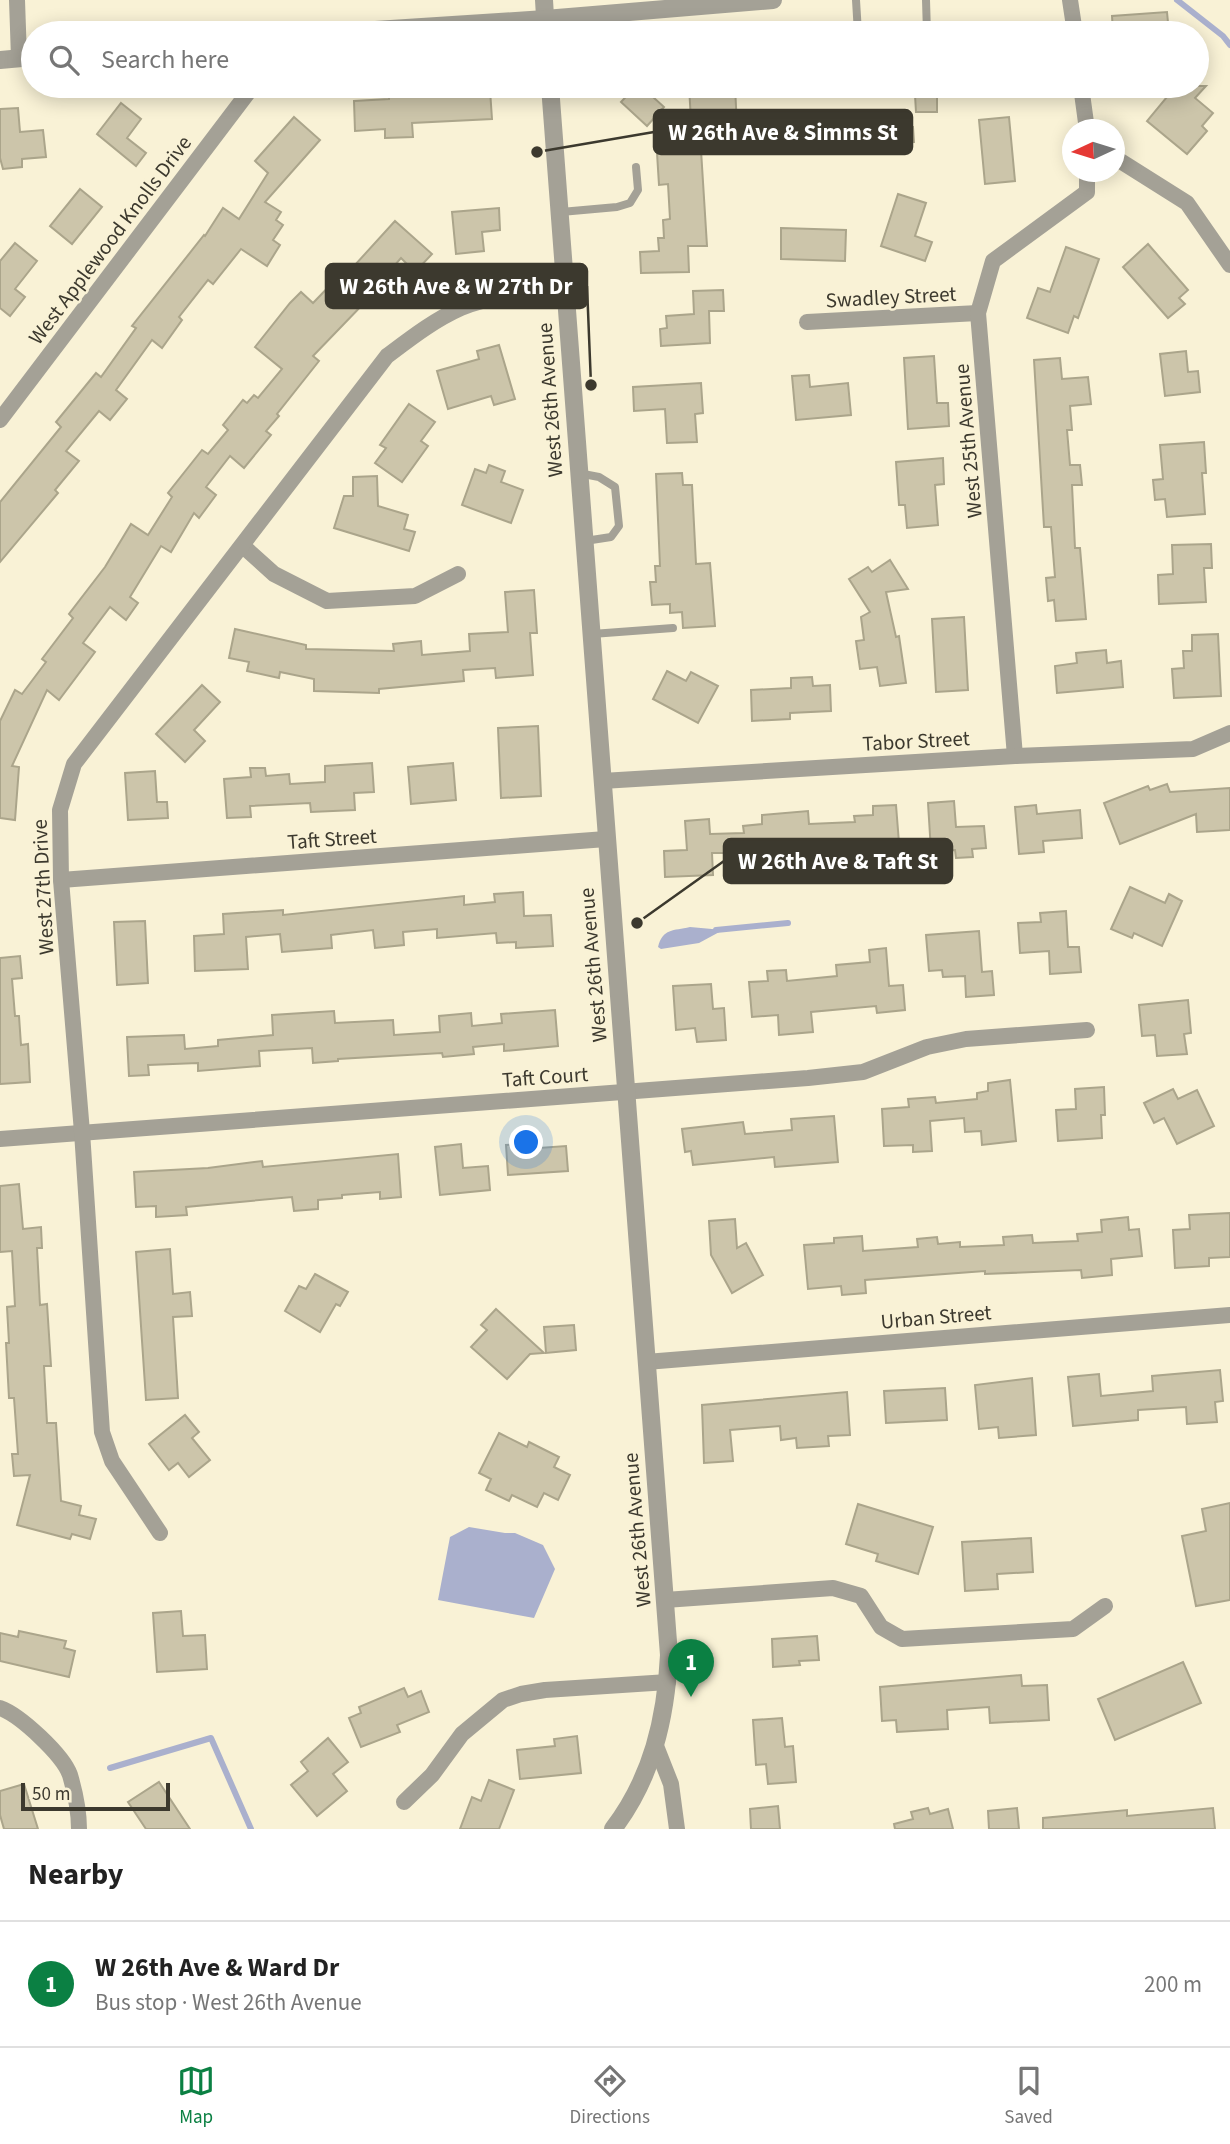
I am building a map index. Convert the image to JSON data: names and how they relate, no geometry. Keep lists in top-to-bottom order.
{
  "streets": {
    "street": [
      "West Applewood Knolls Drive",
      "Swadley Street",
      "West 26th Avenue",
      "West 25th Avenue",
      "Tabor Street",
      "Taft Street",
      "West 27th Drive",
      "Taft Court",
      "Urban Street"
    ]
  },
  "crossings": [
    ["Swadley Street", "West 25th Avenue"],
    ["West 26th Avenue", "Tabor Street"],
    ["West 26th Avenue", "Taft Street"],
    ["West 26th Avenue", "West 27th Drive"],
    ["West 26th Avenue", "Taft Court"],
    ["West 26th Avenue", "Urban Street"],
    ["West 25th Avenue", "Tabor Street"],
    ["Taft Street", "West 27th Drive"],
    ["West 27th Drive", "Taft Court"]
  ],
  "places": ["W 26th Ave & Simms St", "W 26th Ave & W 27th Dr", "W 26th Ave & Taft St"],
  "scale_bar": "50 m",
  "north": "left",
  "page": {
    "search": "Search here",
    "pins": "1",
    "scale": "50 m",
    "heading": "Nearby",
    "list": [
      {
        "mark": "1",
        "name": "W 26th Ave & Ward Dr",
        "note": "Bus stop · West 26th Avenue",
        "value": "200 m"
      }
    ],
    "nav": ["Map", "Directions", "Saved"]
  }
}
